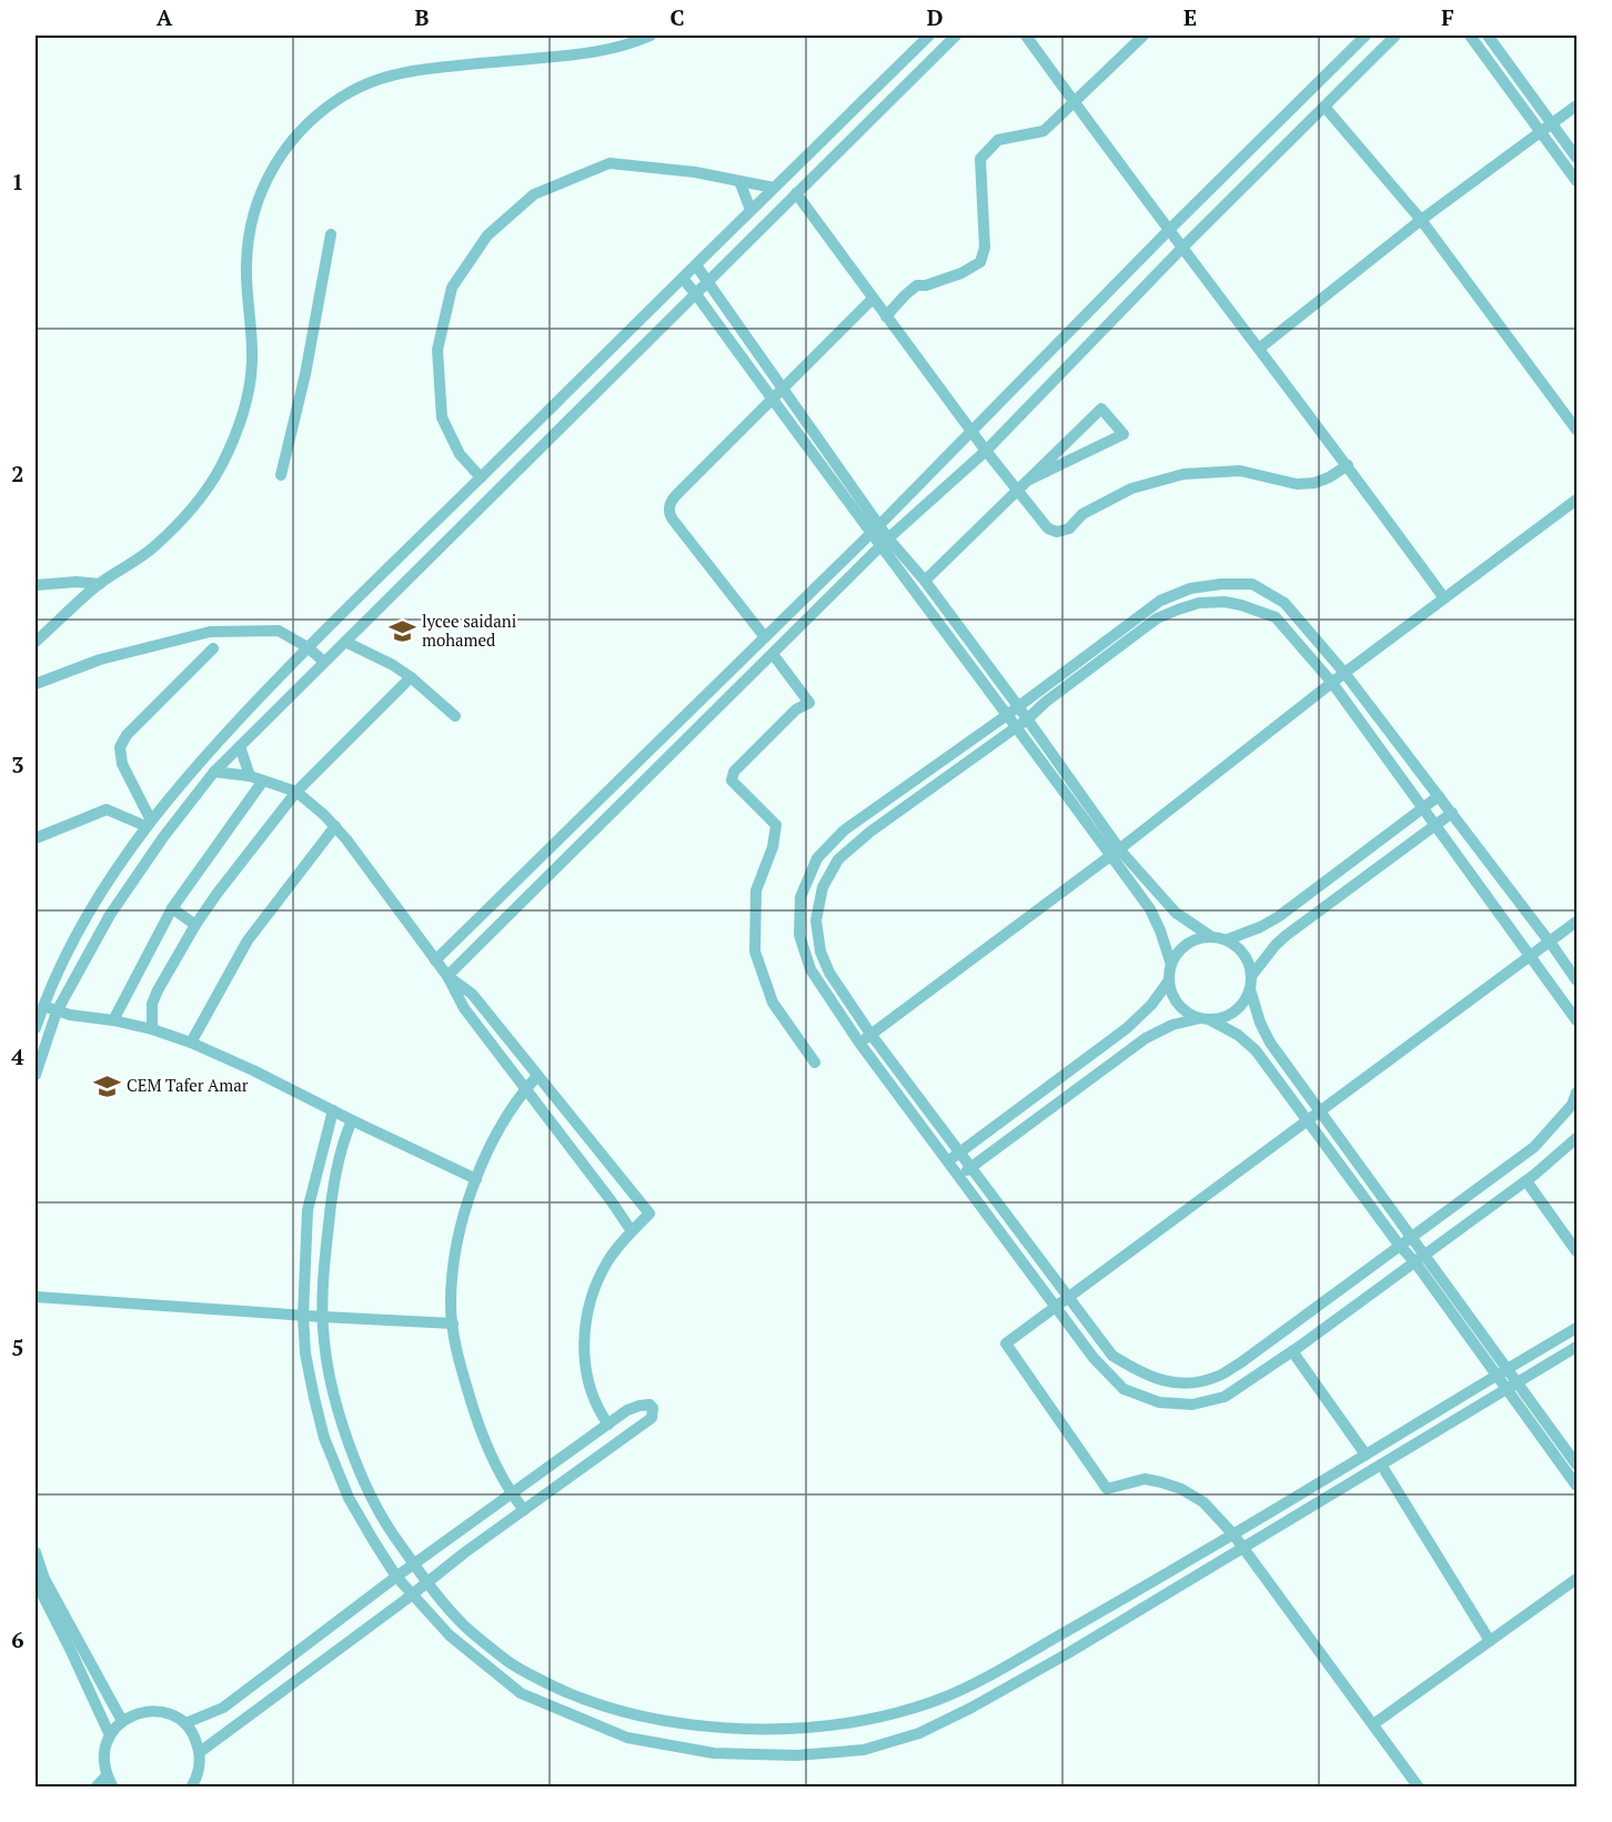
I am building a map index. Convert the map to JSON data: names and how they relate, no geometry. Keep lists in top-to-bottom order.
{
  "places": {
    "school or university": ["lycee saidani mohamed", "CEM Tafer Amar"]
  },
  "grid": {
    "columns": [
      "A",
      "B",
      "C",
      "D",
      "E",
      "F"
    ],
    "rows": [
      "1",
      "2",
      "3",
      "4",
      "5",
      "6"
    ]
  }
}
